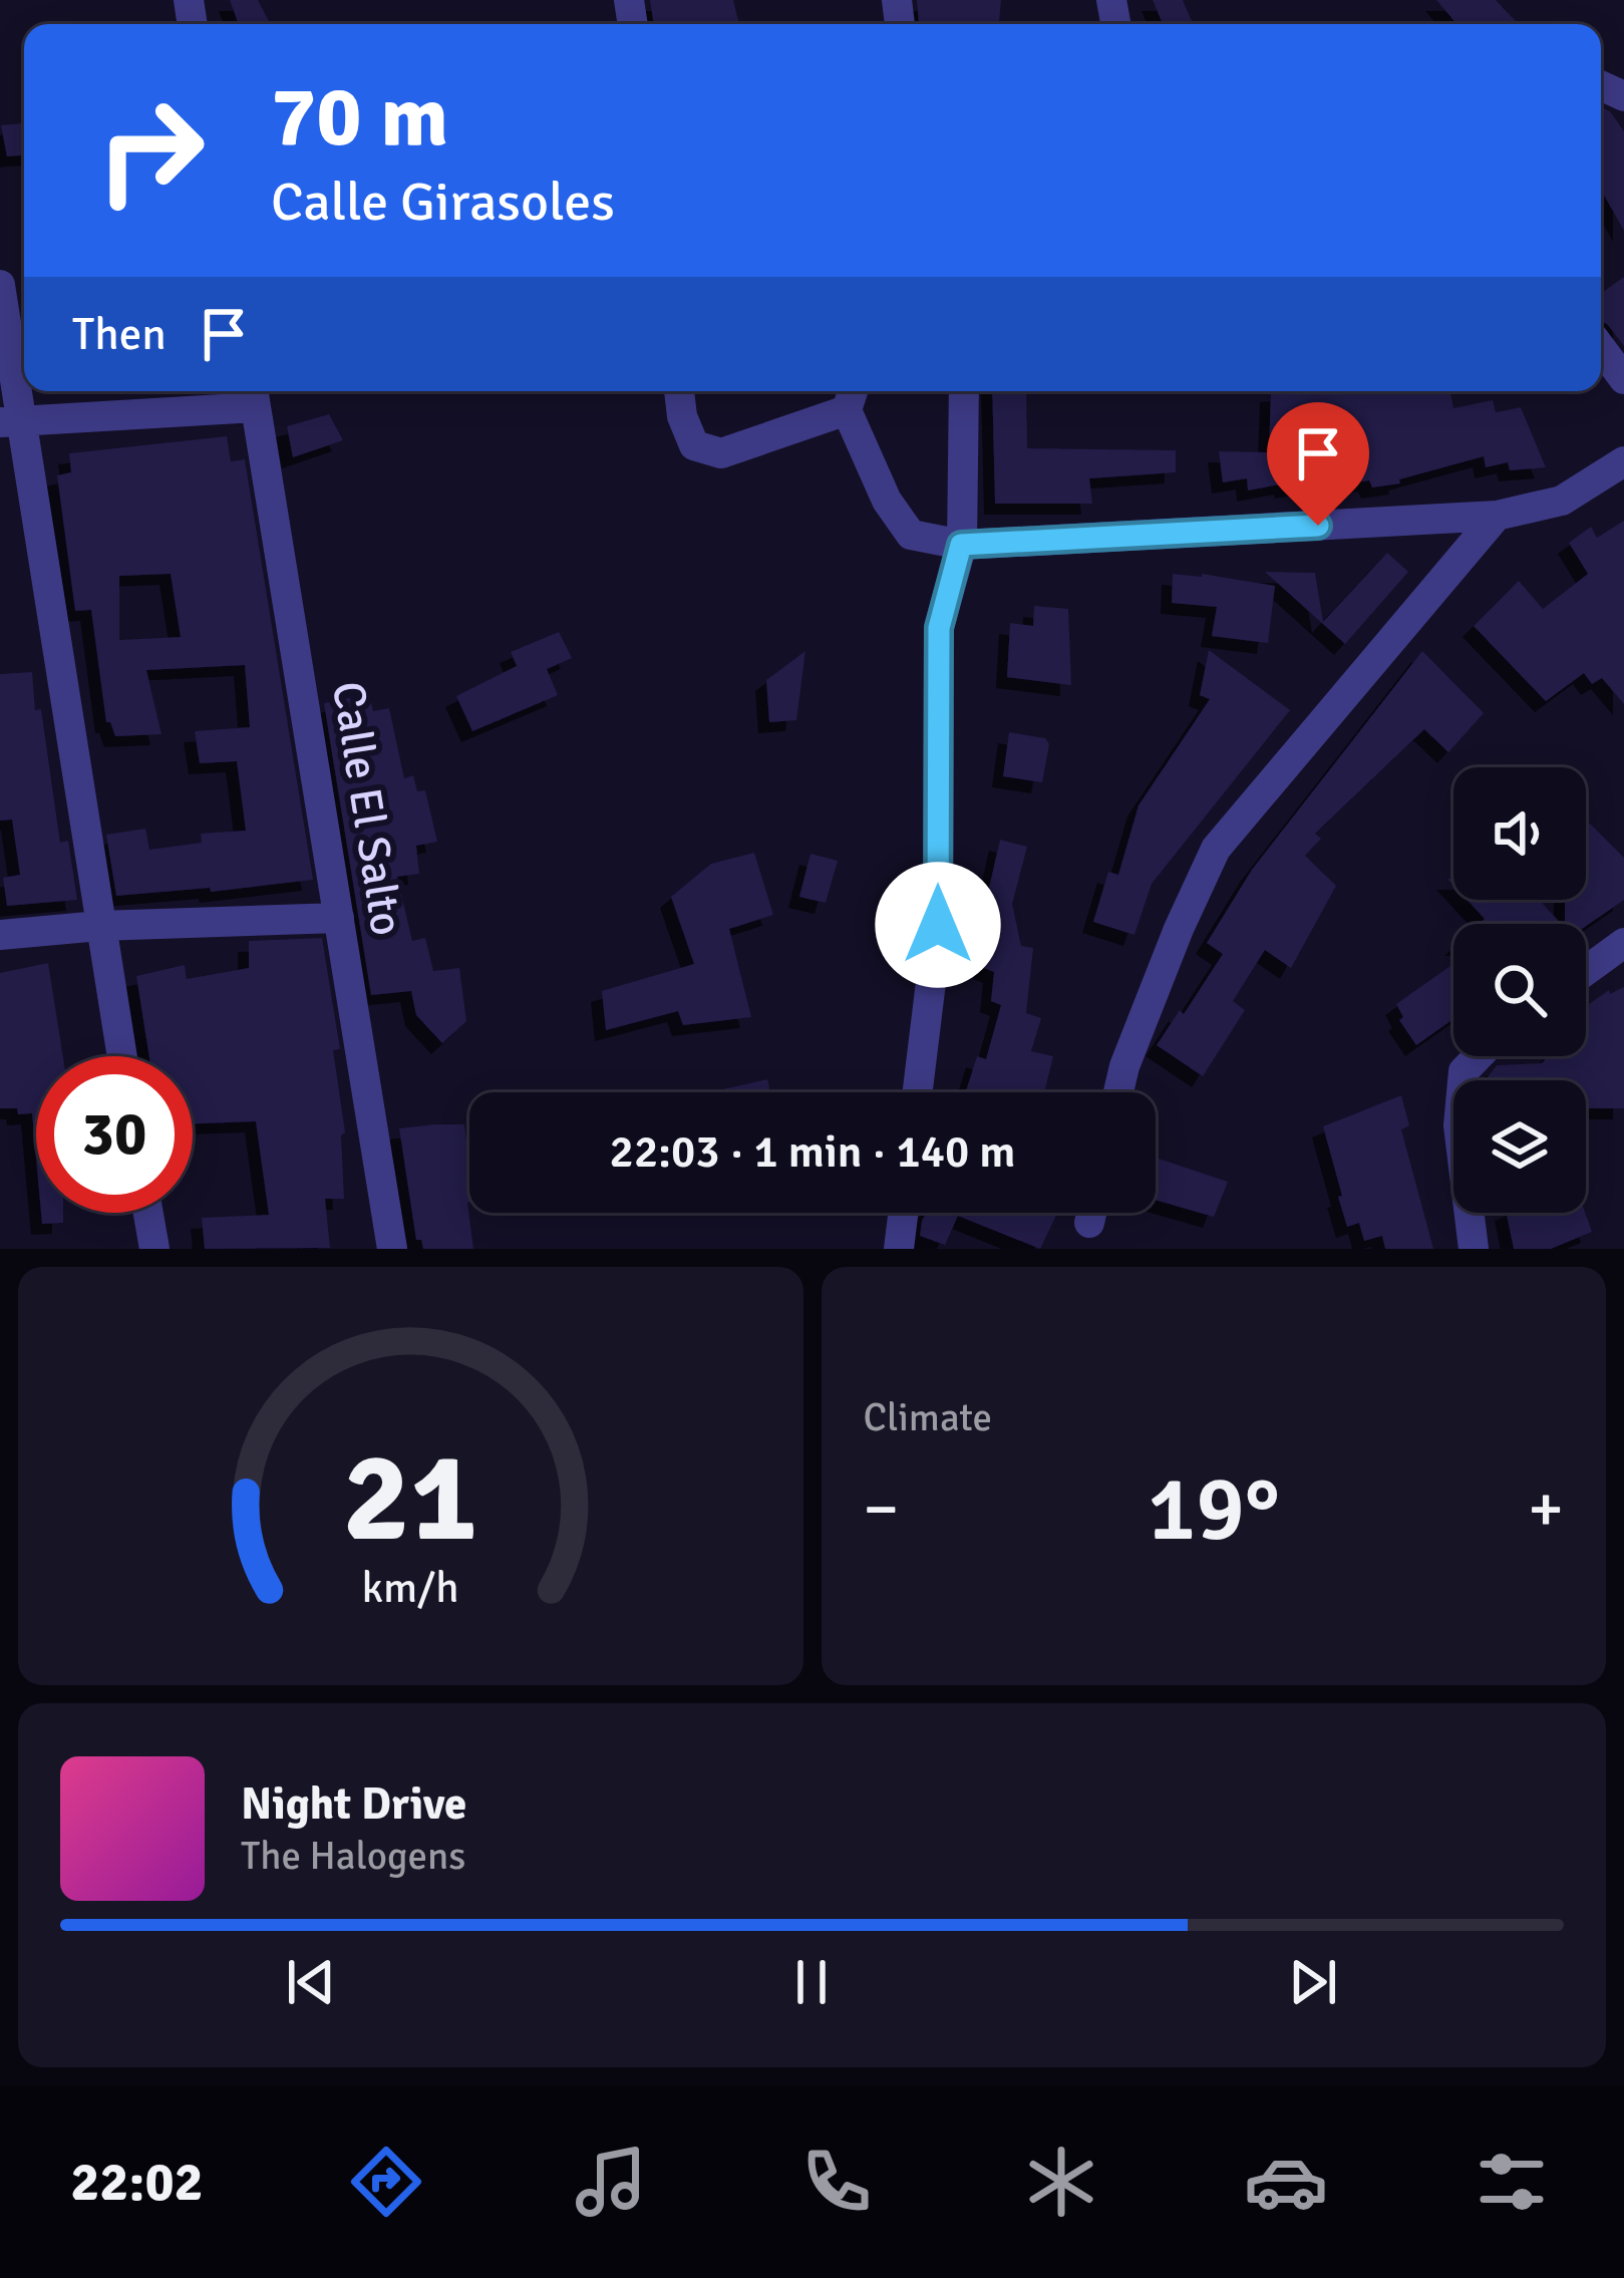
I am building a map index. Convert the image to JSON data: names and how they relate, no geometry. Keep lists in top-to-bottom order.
{
  "streets": {
    "street": ["Calle El Salto"]
  },
  "page": {
    "turn": ["70 m", "Calle Girasoles"],
    "then": "Then",
    "limit": "30",
    "trip": "22:03 · 1 min · 140 m",
    "tile": "Climate",
    "heat": ["−", "19°", "+"],
    "song": ["Night Drive", "The Halogens"],
    "tabs": "22:02",
    "gauge": ["21", "km/h"]
  }
}
